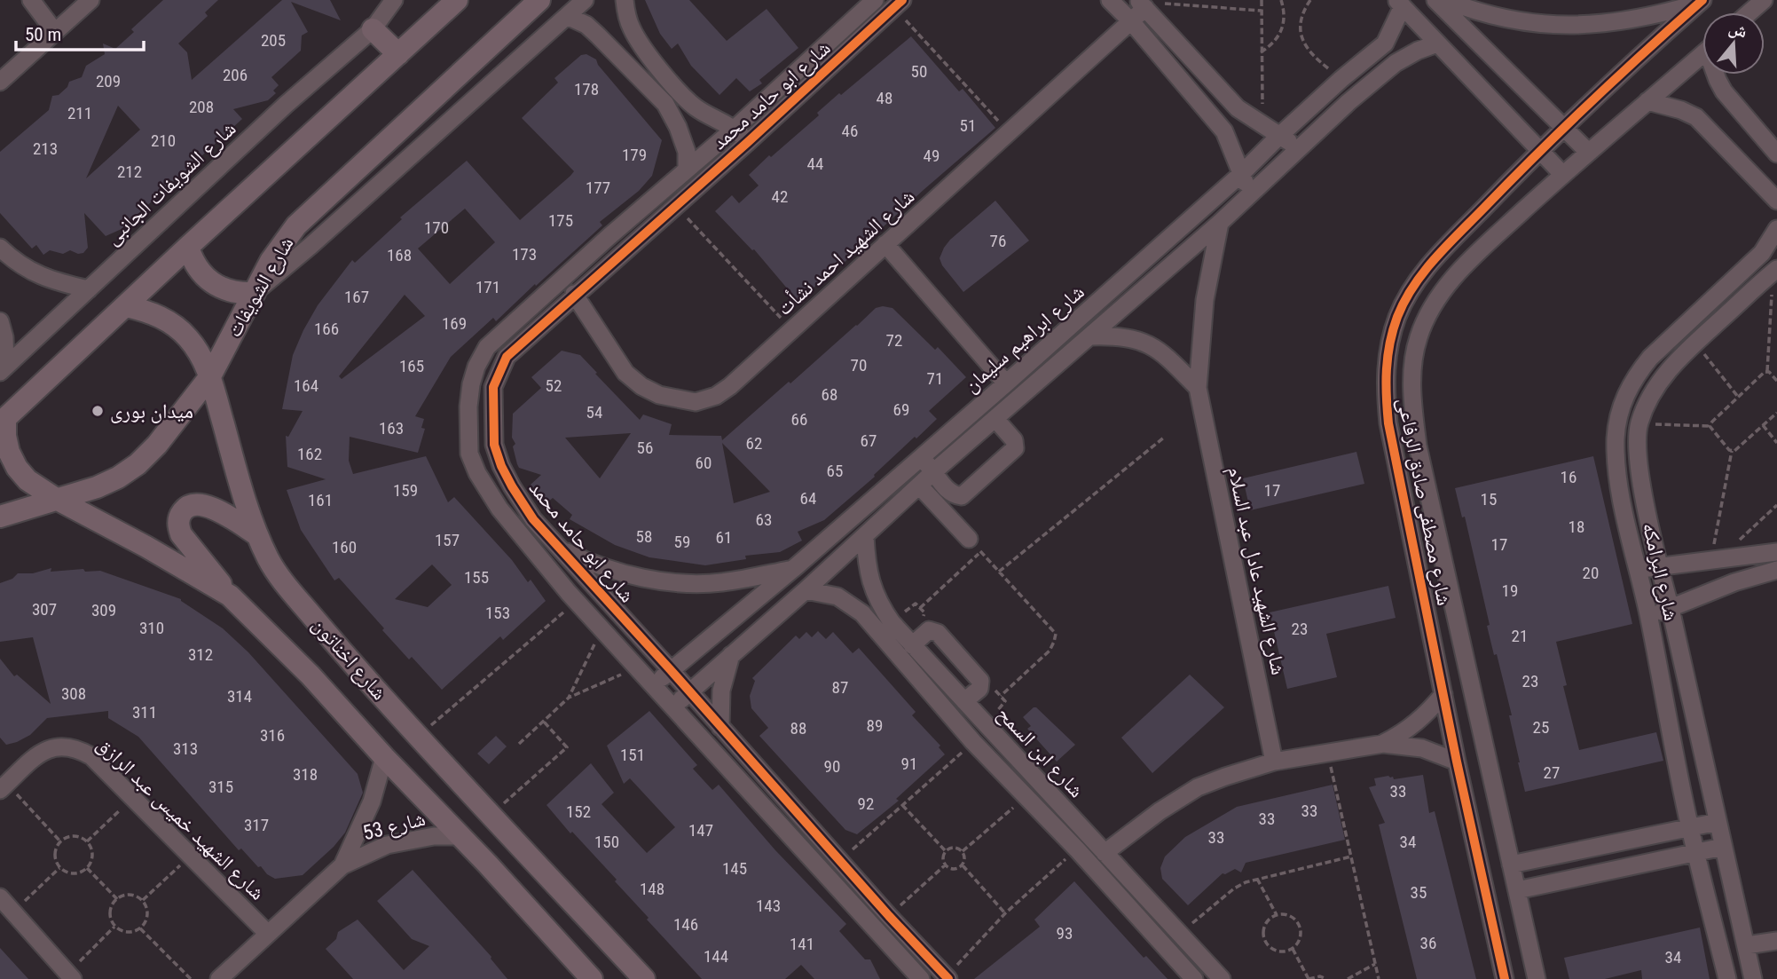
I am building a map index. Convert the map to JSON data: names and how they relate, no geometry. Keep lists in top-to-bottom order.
{
  "streets": {
    "main road": ["شارع الشويفات", "شارع اخناتون"],
    "street": [
      "شارع ابو حامد محمد",
      "شارع الشويفات الجانبى",
      "شارع الشهيد احمد نشأت",
      "شارع ابراهيم سليمان",
      "شارع مصطفى صادق الرفاعى",
      "شارع الشهيد عادل عبد السلام",
      "شارع البرامكه",
      "شارع ابن السمح",
      "شارع الشهيد خميس عبد الرازق",
      "شارع 53"
    ]
  },
  "crossings": [
    ["شارع ابو حامد محمد", "شارع الشهيد احمد نشأت"],
    ["شارع ابو حامد محمد", "شارع ابراهيم سليمان"],
    ["شارع الشويفات", "شارع اخناتون"],
    ["شارع ابراهيم سليمان", "شارع الشهيد عادل عبد السلام"],
    ["شارع ابراهيم سليمان", "شارع ابن السمح"],
    ["شارع اخناتون", "شارع 53"],
    ["شارع الشهيد خميس عبد الرازق", "شارع 53"]
  ],
  "places": ["ميدان بورى"],
  "house_numbers": [
    "205",
    "50",
    "206",
    "209",
    "178",
    "48",
    "208",
    "211",
    "51",
    "46",
    "210",
    "213",
    "179",
    "49",
    "44",
    "212",
    "177",
    "42",
    "175",
    "170",
    "76",
    "173",
    "168",
    "171",
    "167",
    "169",
    "166",
    "72",
    "70",
    "165",
    "71",
    "164",
    "52",
    "68",
    "69",
    "54",
    "66",
    "163",
    "67",
    "62",
    "56",
    "162",
    "60",
    "65",
    "16",
    "159",
    "17",
    "64",
    "15",
    "161",
    "63",
    "18",
    "58",
    "61",
    "157",
    "59",
    "17",
    "160",
    "20",
    "155",
    "19",
    "307",
    "309",
    "153",
    "310",
    "23",
    "21",
    "312",
    "23",
    "87",
    "308",
    "314",
    "311",
    "89",
    "25",
    "88",
    "316",
    "313",
    "151",
    "91",
    "90",
    "27",
    "318",
    "315",
    "33",
    "92",
    "33",
    "152",
    "33",
    "317",
    "147",
    "33",
    "150",
    "34",
    "145",
    "148",
    "35",
    "143",
    "146",
    "93",
    "36",
    "141",
    "144",
    "34"
  ],
  "scale_bar": "50 m",
  "north": "top"
}
